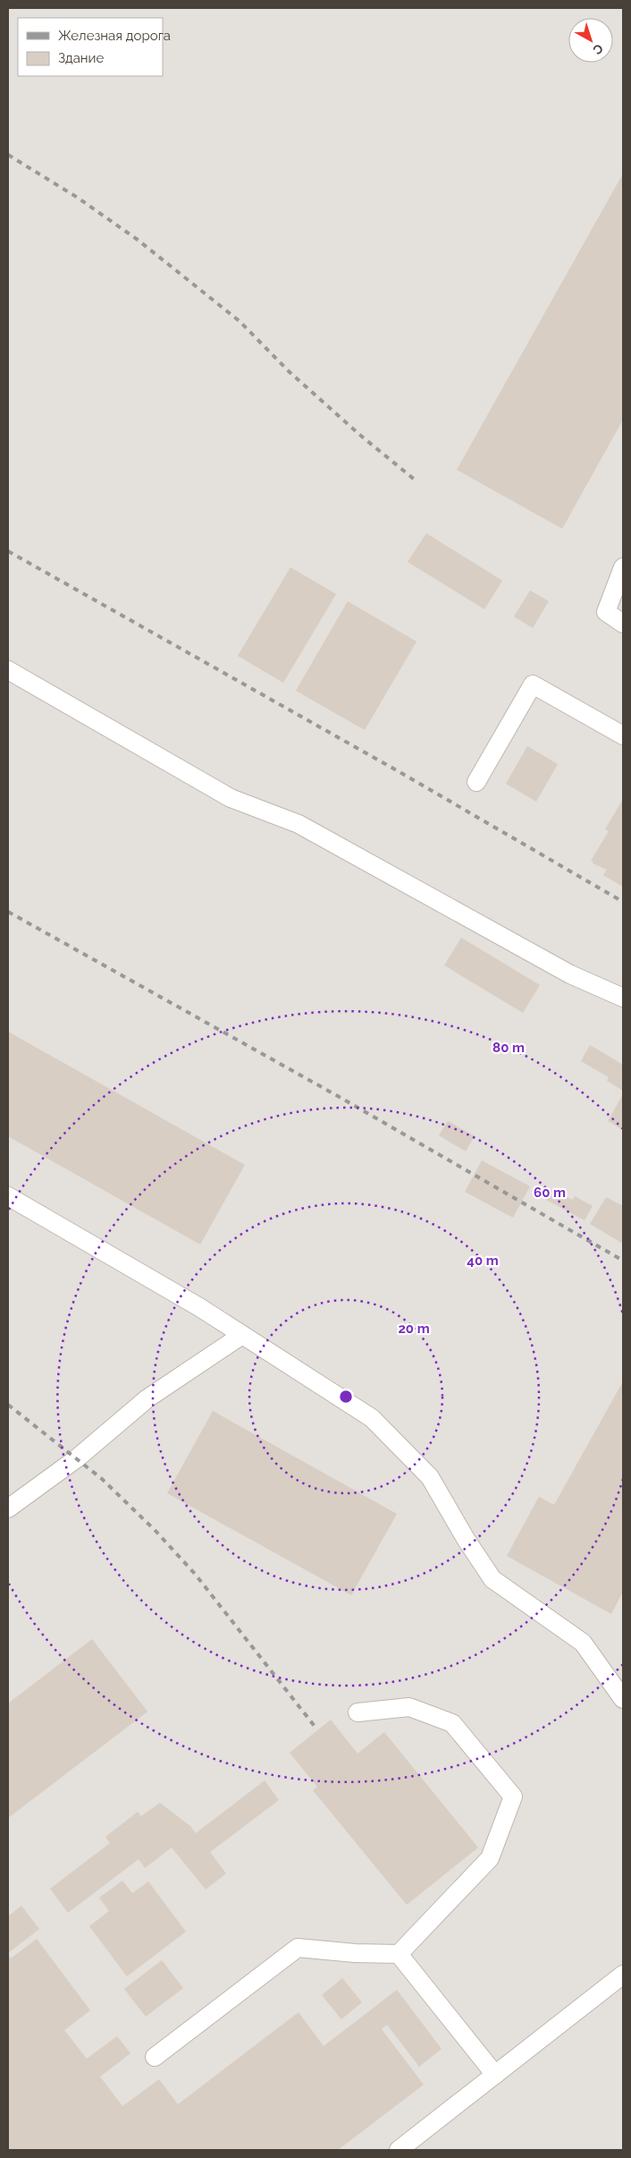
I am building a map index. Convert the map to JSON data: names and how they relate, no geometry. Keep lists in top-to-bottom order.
{
  "legend": ["Железная дорога", "Здание"],
  "north": "bottom right",
  "rings": [
    "80 m",
    "60 m",
    "40 m",
    "20 m"
  ]
}
